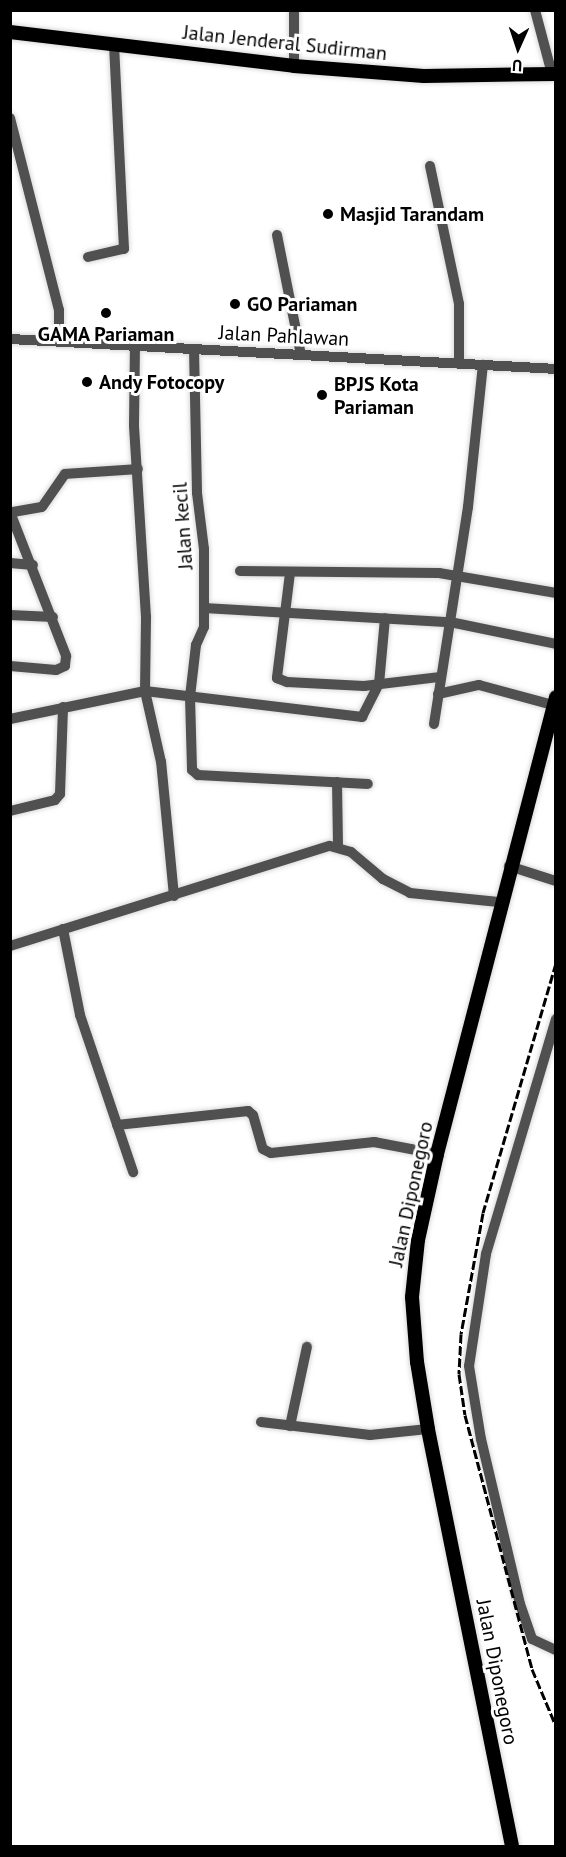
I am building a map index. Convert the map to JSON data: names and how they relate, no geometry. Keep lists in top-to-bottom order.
{
  "streets": {
    "main road": ["Jalan Jenderal Sudirman", "Jalan Diponegoro"],
    "street": ["Jalan Pahlawan", "Jalan kecil"]
  },
  "crossings": [
    ["Jalan Pahlawan", "Jalan kecil"]
  ],
  "places": [
    "Masjid Tarandam",
    "GO Pariaman",
    "GAMA Pariaman",
    "Andy Fotocopy",
    "BPJS Kota Pariaman"
  ],
  "north": "bottom"
}
